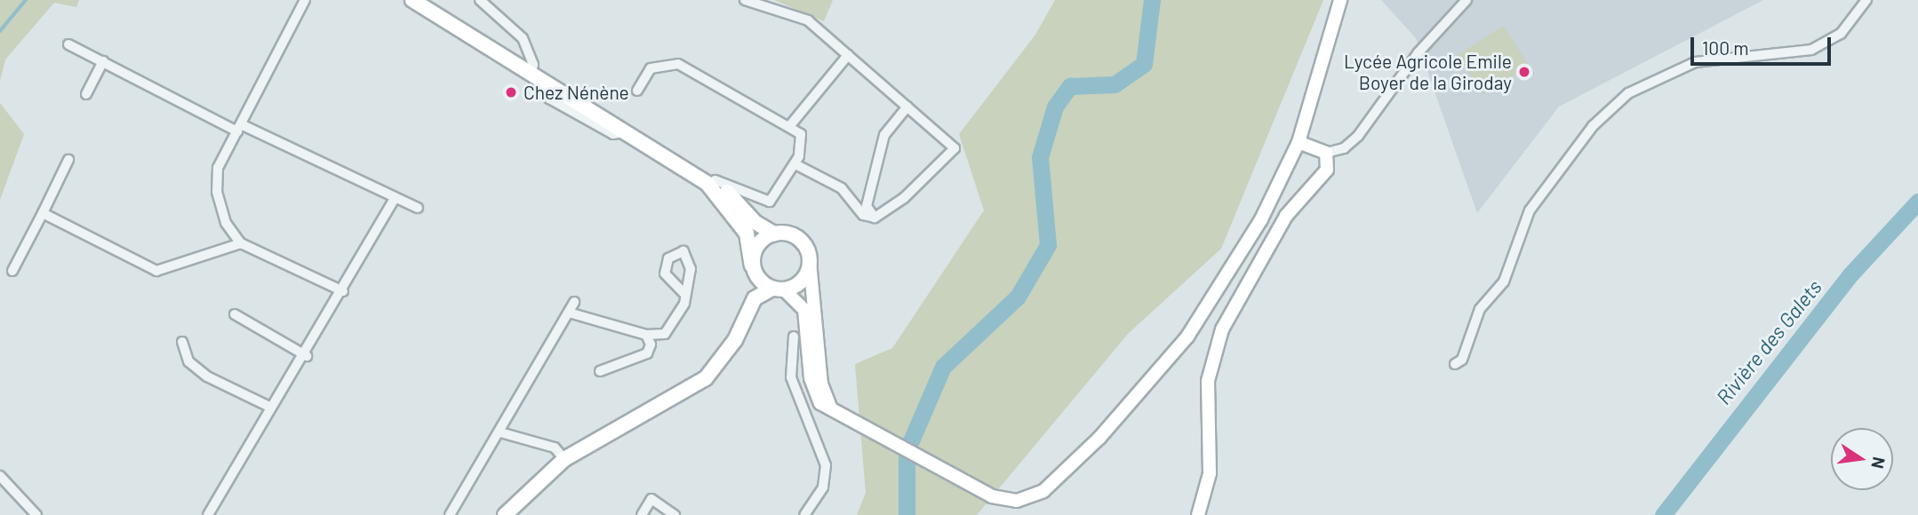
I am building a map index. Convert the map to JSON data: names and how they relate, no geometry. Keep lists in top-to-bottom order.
{
  "water": ["Rivière des Galets"],
  "places": ["Lycée Agricole Emile Boyer de la Giroday", "Chez Nénène"],
  "scale_bar": "100 m",
  "north": "right"
}
